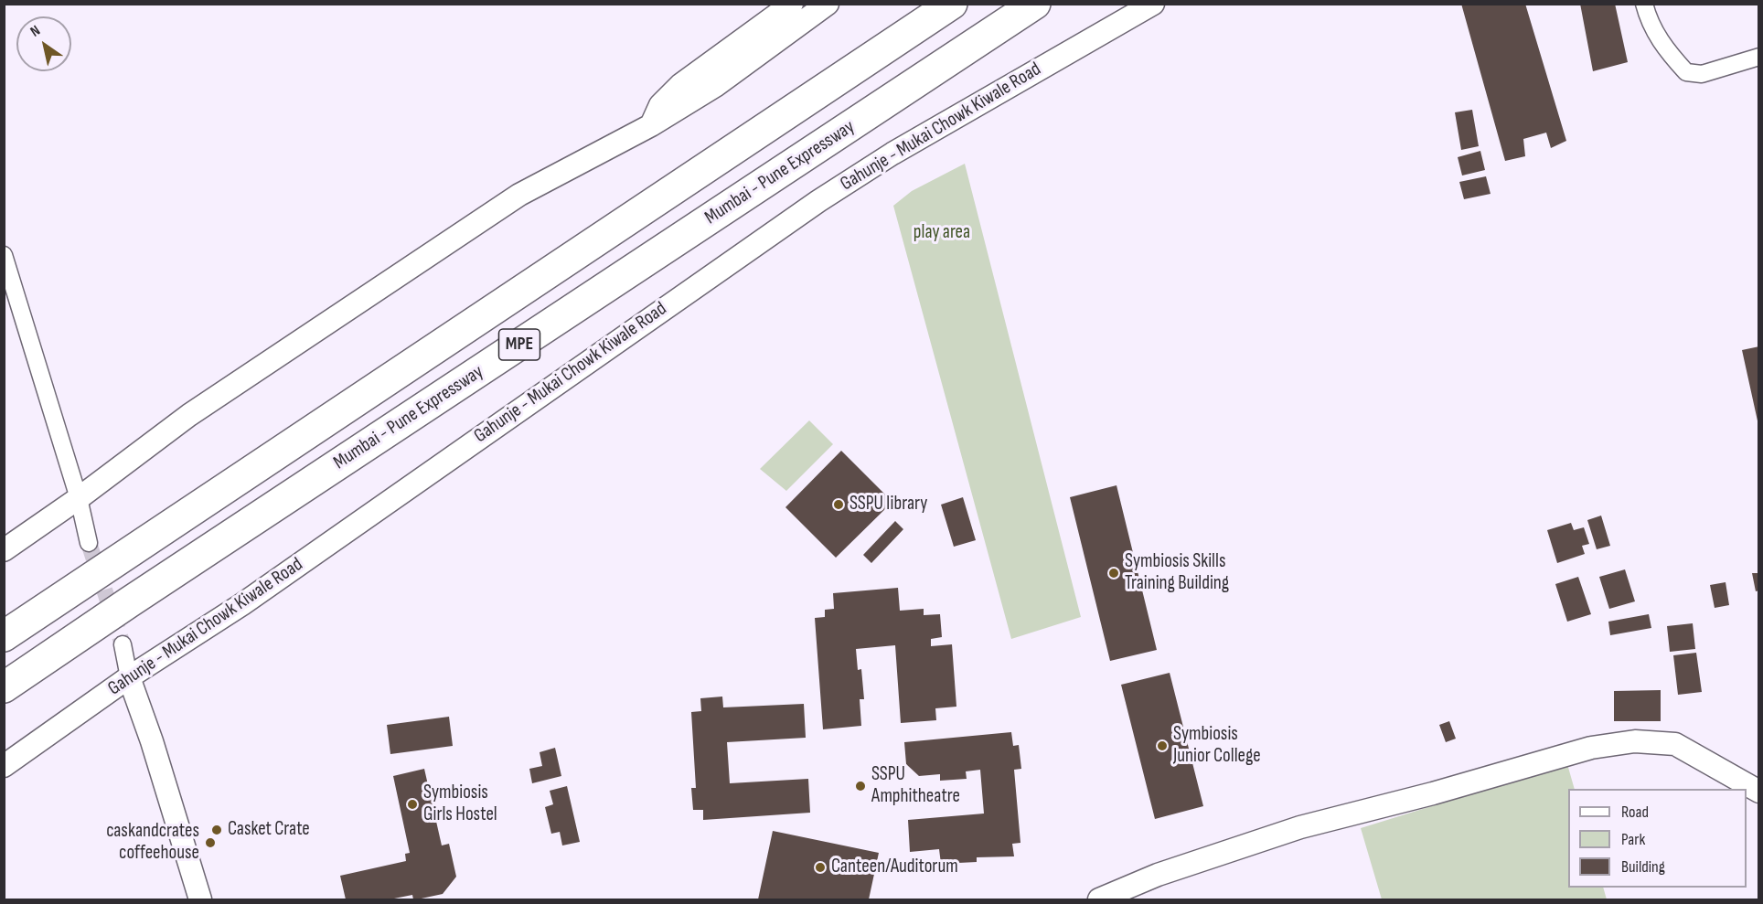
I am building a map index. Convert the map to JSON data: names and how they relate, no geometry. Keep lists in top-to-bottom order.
{
  "streets": {
    "highway": ["Mumbai - Pune Expressway", "MPE"],
    "street": ["Gahunje - Mukai Chowk Kiwale Road"]
  },
  "parks": ["play area"],
  "places": [
    "SSPU library",
    "Symbiosis Skills Training Building",
    "Symbiosis Junior College",
    "SSPU Amphitheatre",
    "Symbiosis Girls Hostel",
    "Casket Crate",
    "caskandcrates coffeehouse",
    "Canteen/Auditorum"
  ],
  "legend": ["Road", "Park", "Building"],
  "north": "top left"
}
